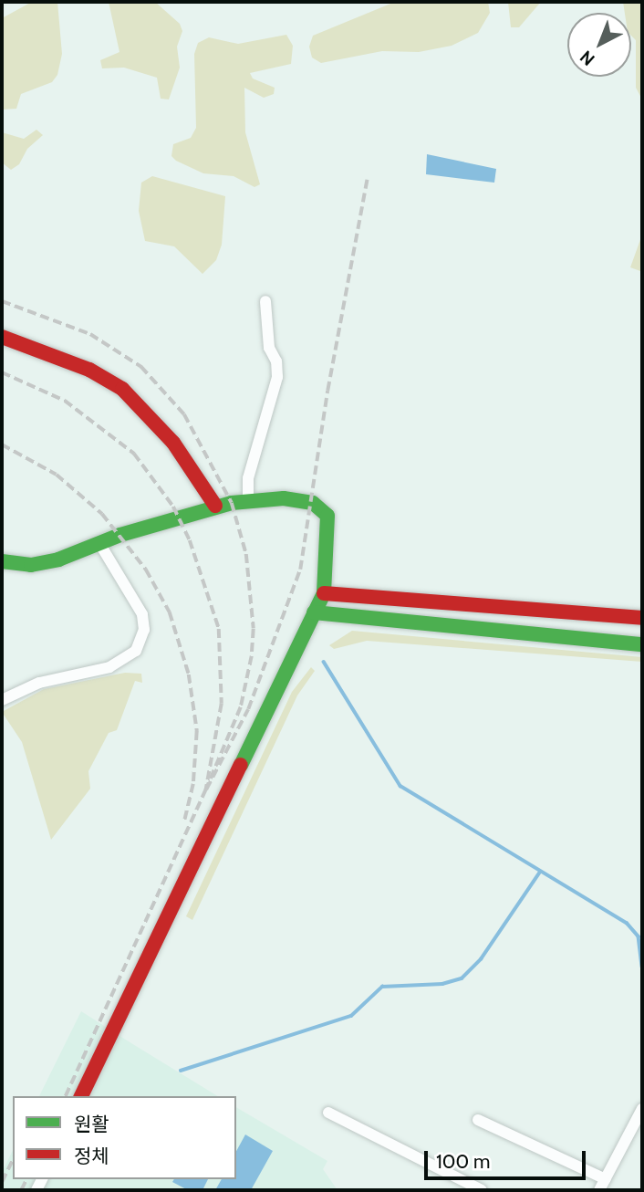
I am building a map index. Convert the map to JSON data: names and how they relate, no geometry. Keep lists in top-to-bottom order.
{
  "legend": ["원활", "정체"],
  "scale_bar": "100 m",
  "north": "bottom left"
}
